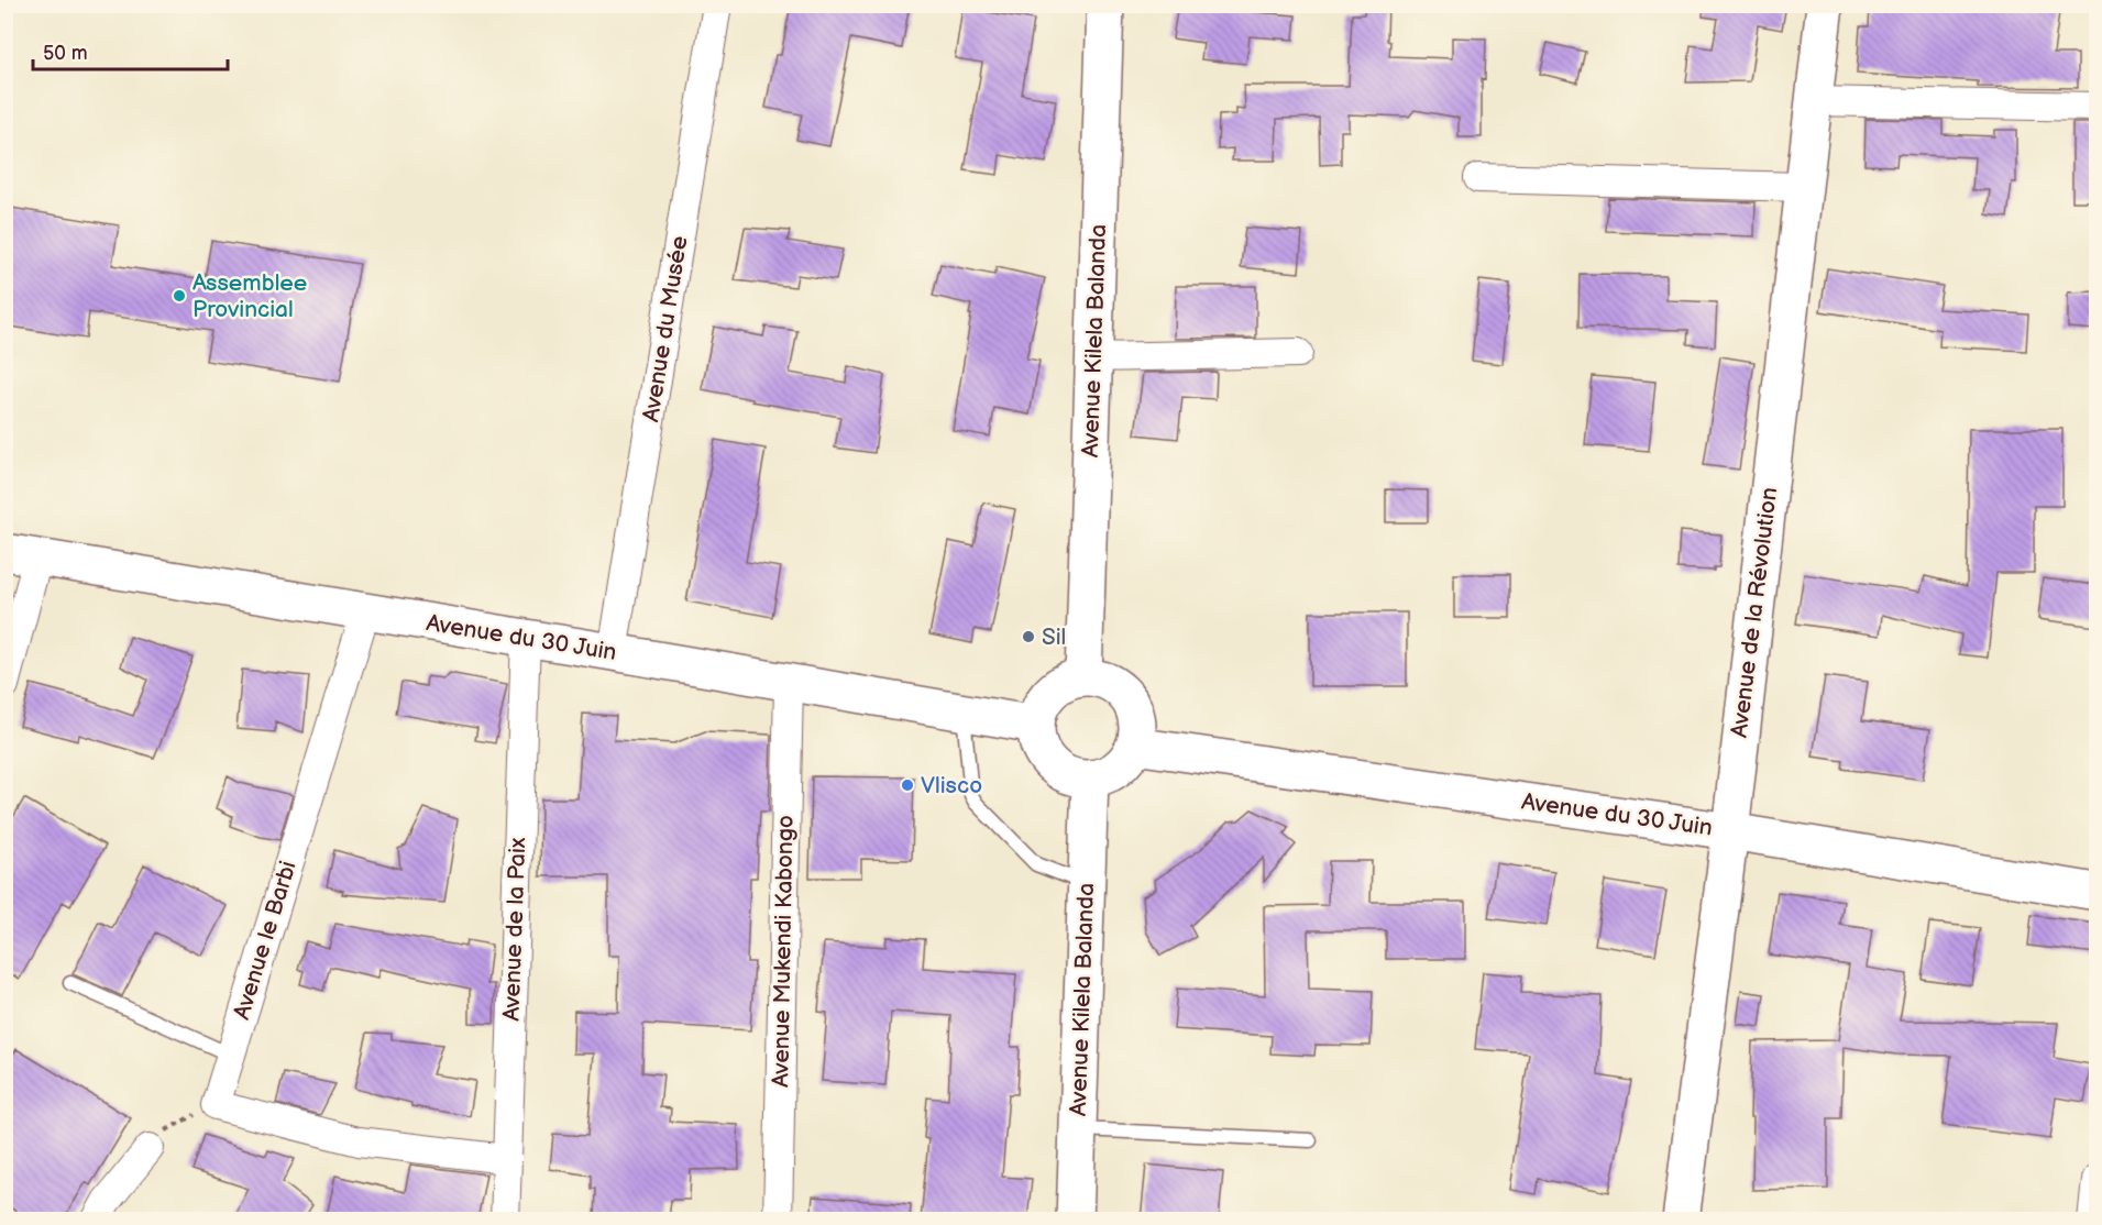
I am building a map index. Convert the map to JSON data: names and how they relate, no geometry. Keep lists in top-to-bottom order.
{
  "streets": {
    "street": [
      "Avenue du Musée",
      "Avenue Kilela Balanda",
      "Avenue de la Révolution",
      "Avenue du 30 Juin",
      "Avenue de la Paix",
      "Avenue le Barbi",
      "Avenue Mukendi Kabongo"
    ]
  },
  "crossings": [
    ["Avenue du Musée", "Avenue du 30 Juin"],
    ["Avenue Kilela Balanda", "Avenue du 30 Juin"],
    ["Avenue de la Révolution", "Avenue du 30 Juin"],
    ["Avenue du 30 Juin", "Avenue de la Paix"],
    ["Avenue du 30 Juin", "Avenue le Barbi"],
    ["Avenue du 30 Juin", "Avenue Mukendi Kabongo"]
  ],
  "places": ["Assemblee Provincial", "Sil", "Vlisco"],
  "scale_bar": "50 m"
}
